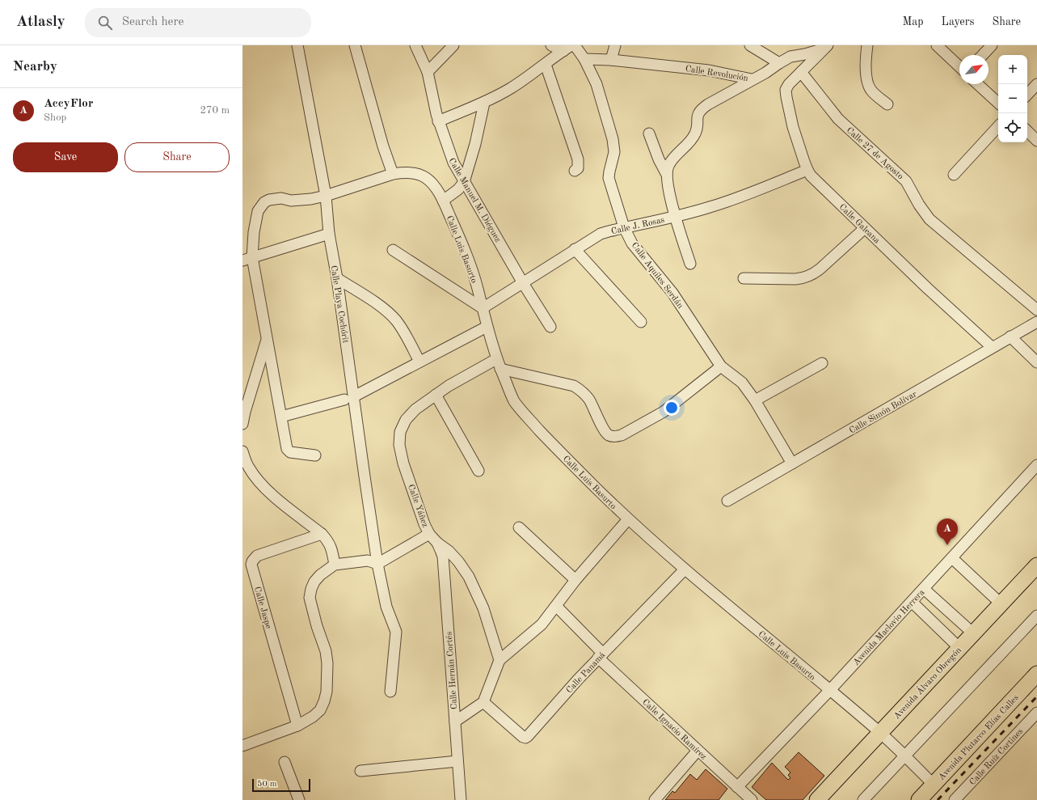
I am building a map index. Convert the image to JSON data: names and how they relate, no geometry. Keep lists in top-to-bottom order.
{
  "streets": {
    "highway": ["Avenida Álvaro Obregón", "Avenida Plutarco Elías Calles"],
    "street": [
      "Calle Revolución",
      "Calle 27 de Agosto",
      "Calle Manuel M. Diéguez",
      "Calle Galeana",
      "Calle J. Rosas",
      "Calle Luis Basurto",
      "Calle Aquiles Serdán",
      "Calle Playa Cochórit",
      "Calle Simón Bolívar",
      "Calle Yáñez",
      "Calle Jaspe",
      "Avenida Maclovio Herrera",
      "Calle Hernán Cortés",
      "Calle Panamá",
      "Calle Ignacio Ramírez",
      "Calle Ruíz Cortines"
    ]
  },
  "crossings": [
    ["Calle Revolución", "Calle 27 de Agosto"],
    ["Calle Revolución", "Calle Galeana"],
    ["Calle Revolución", "Calle Aquiles Serdán"],
    ["Calle 27 de Agosto", "Calle Galeana"],
    ["Calle Manuel M. Diéguez", "Calle J. Rosas"],
    ["Calle Galeana", "Calle J. Rosas"],
    ["Calle Galeana", "Calle Simón Bolívar"],
    ["Calle J. Rosas", "Calle Luis Basurto"],
    ["Calle J. Rosas", "Calle Aquiles Serdán"],
    ["Calle Luis Basurto", "Calle Playa Cochórit"],
    ["Calle Luis Basurto", "Calle Yáñez"],
    ["Calle Luis Basurto", "Avenida Maclovio Herrera"],
    ["Calle Luis Basurto", "Calle Panamá"],
    ["Calle Luis Basurto", "Avenida Álvaro Obregón"],
    ["Calle Luis Basurto", "Avenida Plutarco Elías Calles"],
    ["Calle Aquiles Serdán", "Calle Simón Bolívar"],
    ["Calle Yáñez", "Calle Hernán Cortés"],
    ["Avenida Maclovio Herrera", "Calle Ignacio Ramírez"],
    ["Calle Panamá", "Calle Ignacio Ramírez"]
  ],
  "scale_bar": "50 m",
  "north": "top right",
  "page": {
    "header": "Atlasly",
    "search": "Search here",
    "nav": ["Map", "Layers", "Share"],
    "heading": "Nearby",
    "map_buttons": ["+", "−"],
    "list": [
      {
        "mark": "A",
        "name": "AccyFlor",
        "note": "Shop",
        "value": "270 m"
      }
    ],
    "buttons": ["Save", "Share"],
    "pins": "A",
    "scale": "50 m"
  }
}
